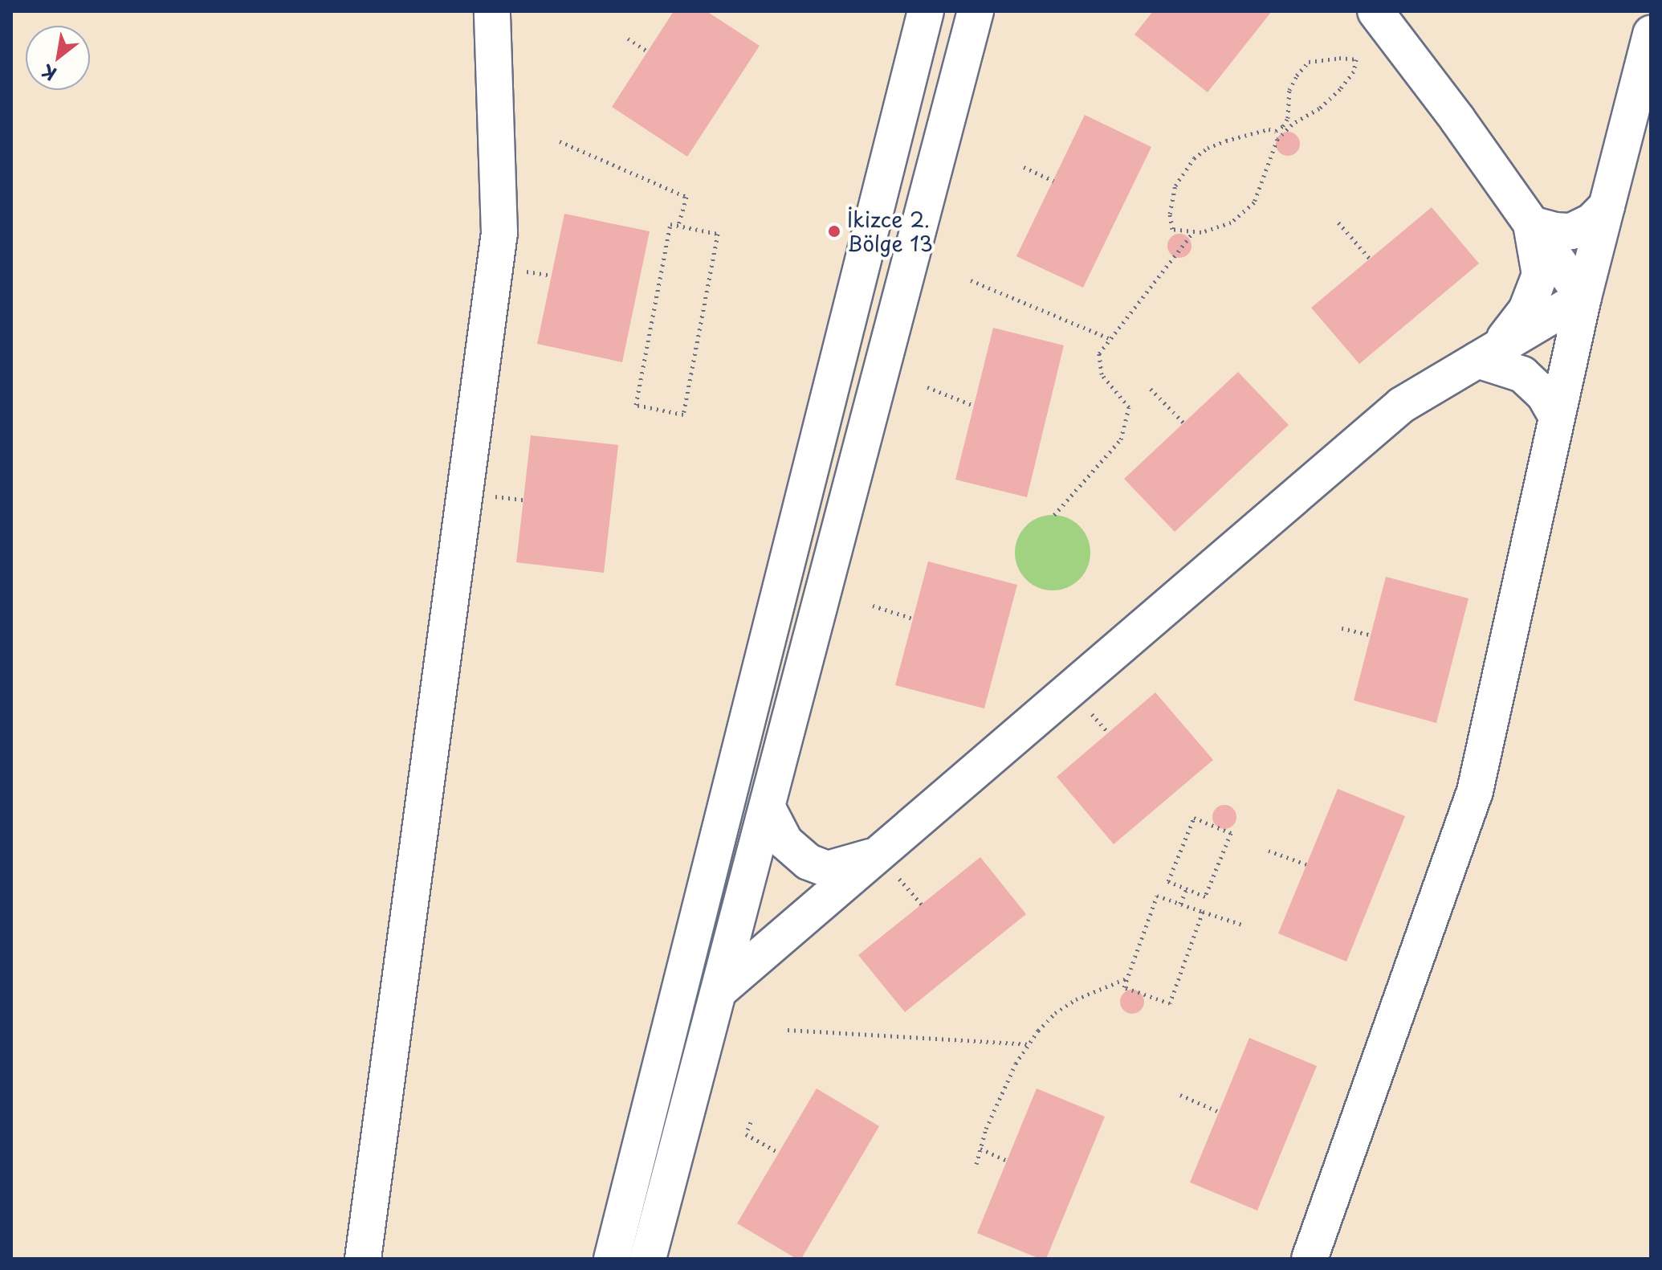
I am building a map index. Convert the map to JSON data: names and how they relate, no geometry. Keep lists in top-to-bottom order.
{
  "places": ["İkizce 2. Bölge 13"],
  "north": "bottom left"
}
